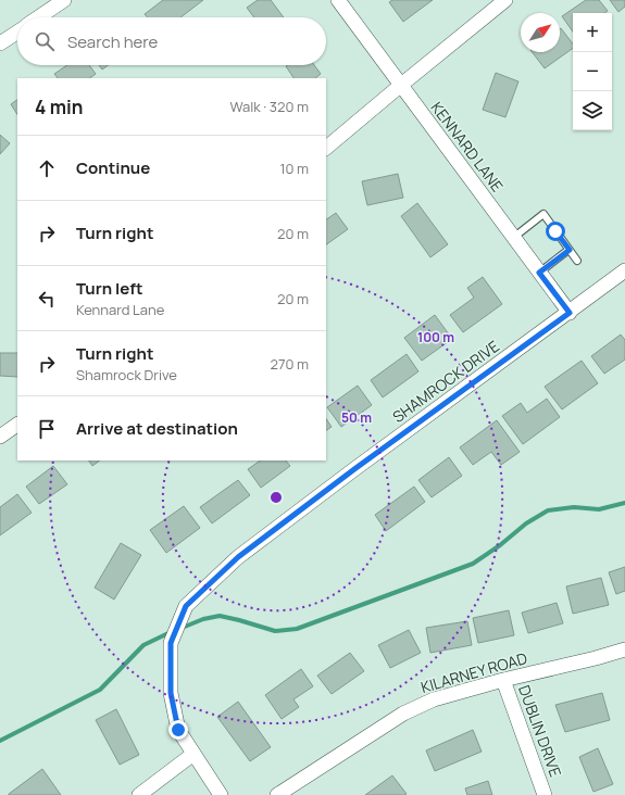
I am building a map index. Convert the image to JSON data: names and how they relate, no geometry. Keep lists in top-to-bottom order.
{
  "streets": {
    "street": [
      "KENNARD LANE",
      "SHAMROCK DRIVE",
      "KILARNEY ROAD",
      "DUBLIN DRIVE"
    ]
  },
  "crossings": [
    ["KENNARD LANE", "SHAMROCK DRIVE"],
    ["KILARNEY ROAD", "DUBLIN DRIVE"]
  ],
  "north": "top right",
  "page": {
    "map_buttons": ["+", "−"],
    "search": "Search here",
    "heading": ["4 min", "Walk · 320 m"],
    "list": [
      ["Continue", "10 m"],
      ["Turn right", "20 m"],
      ["Turn left", "Kennard Lane", "20 m"],
      ["Turn right", "Shamrock Drive", "270 m"],
      "Arrive at destination"
    ]
  },
  "rings": ["100 m", "50 m"]
}
